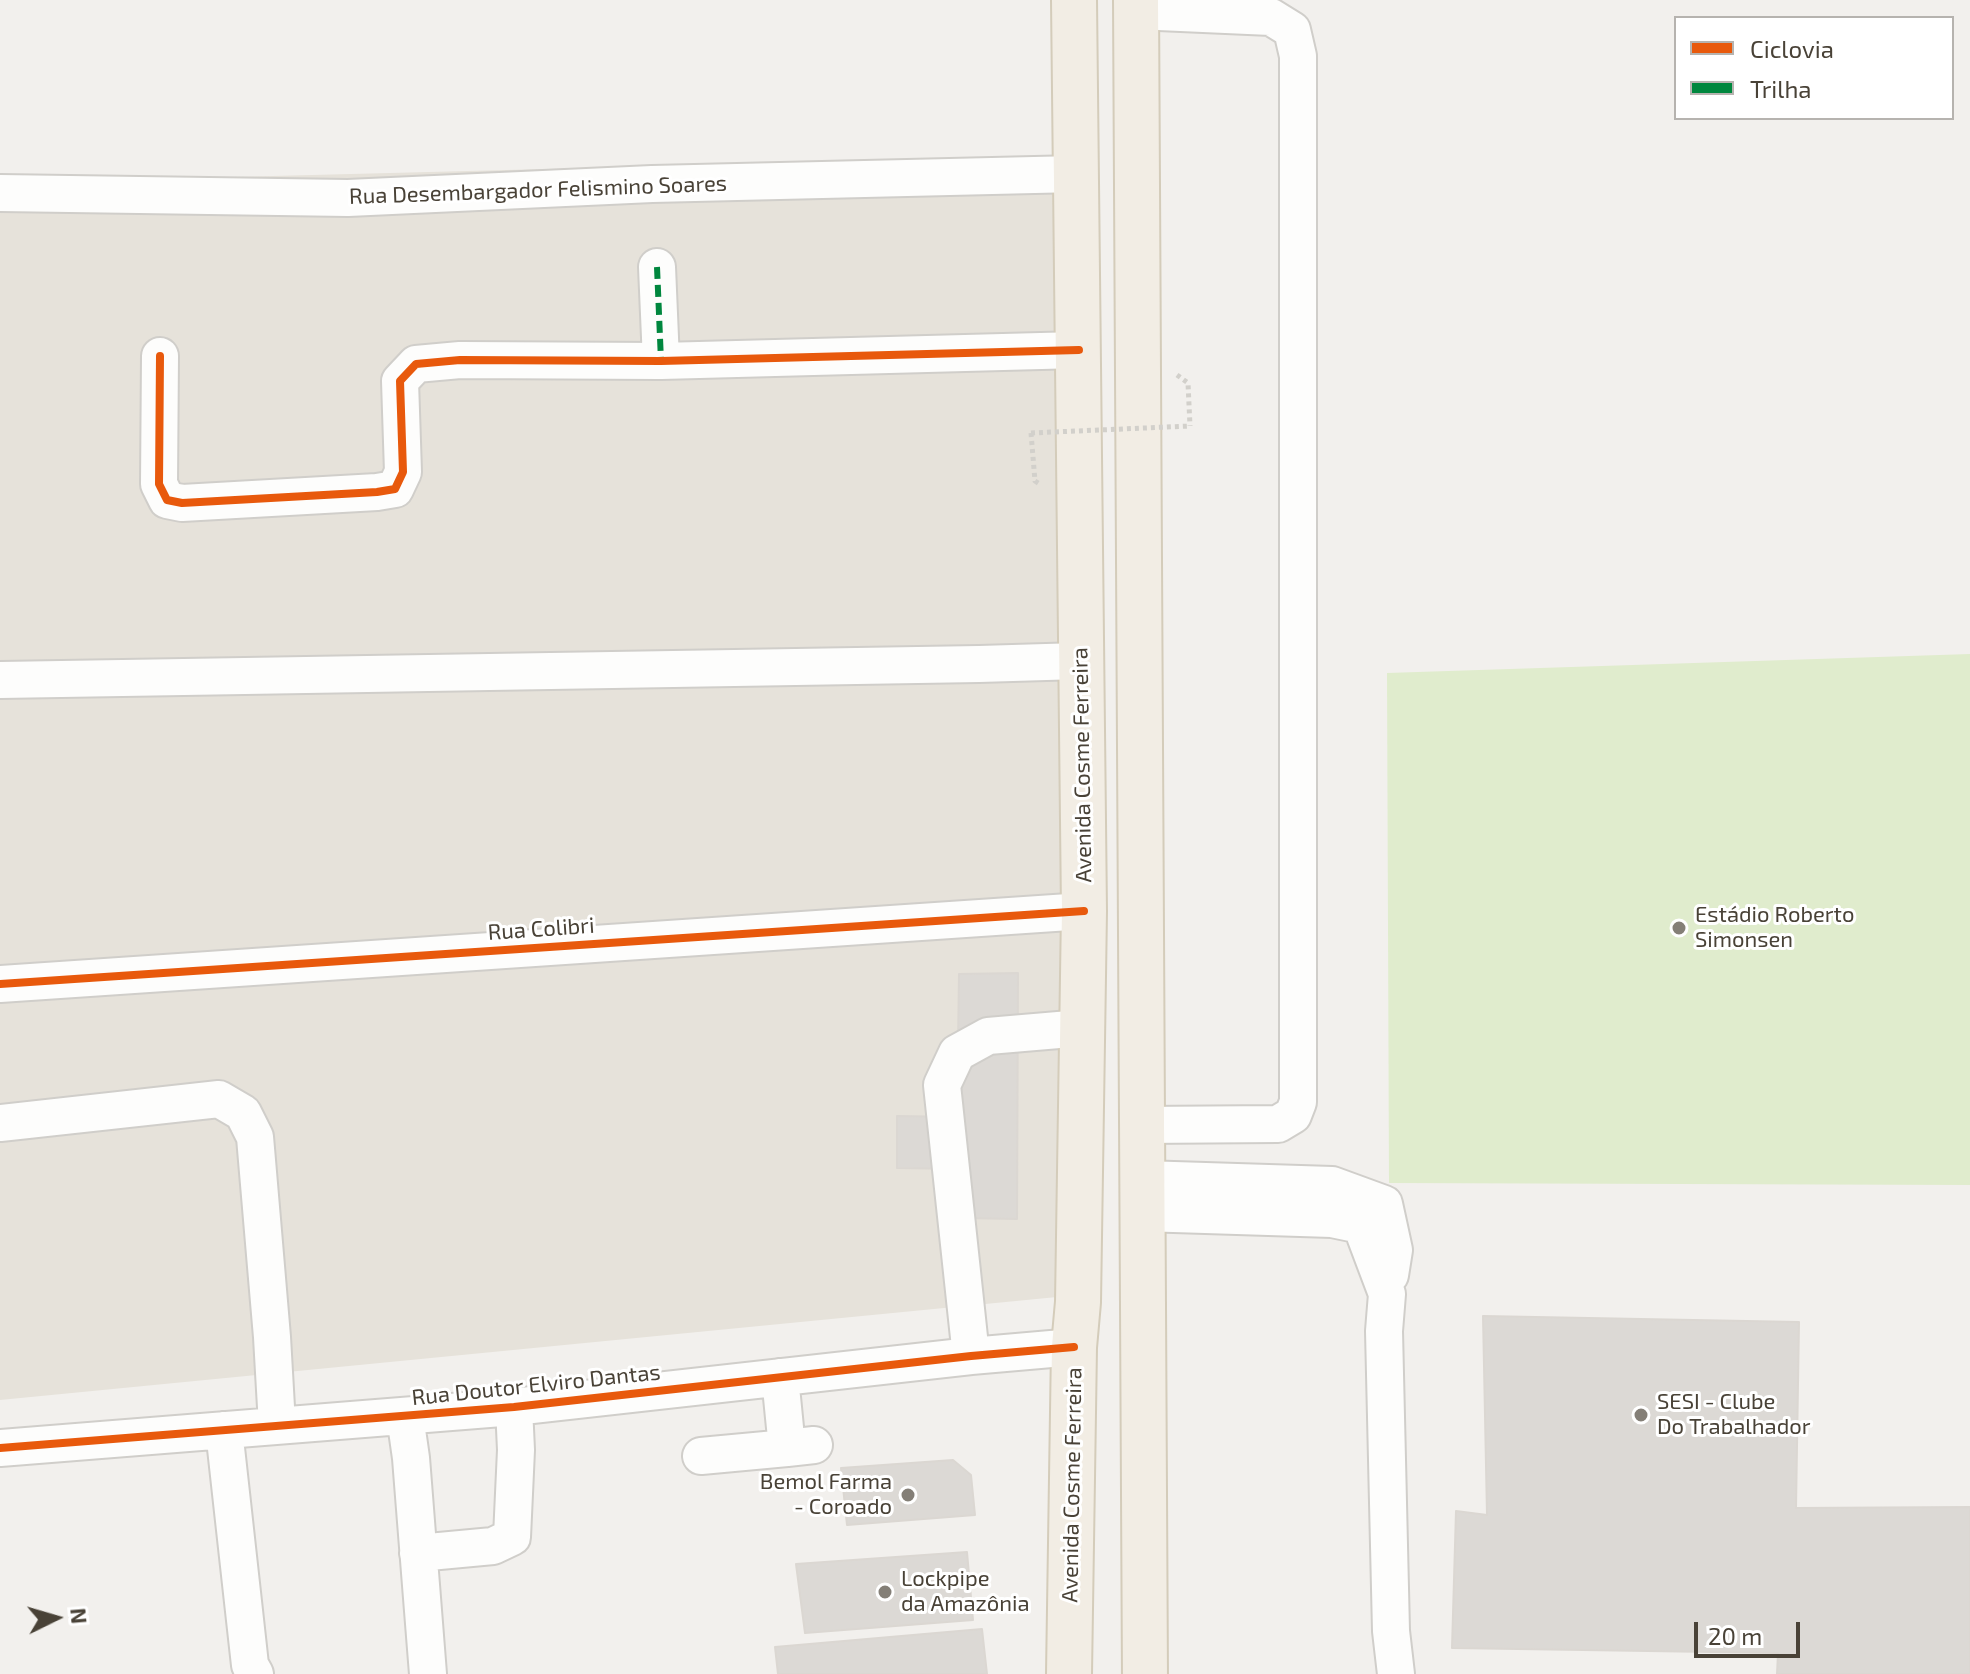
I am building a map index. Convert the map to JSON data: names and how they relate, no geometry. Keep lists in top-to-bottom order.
{
  "streets": {
    "main road": ["Avenida Cosme Ferreira"],
    "street": ["Rua Desembargador Felismino Soares", "Rua Colibri", "Rua Doutor Elviro Dantas"]
  },
  "crossings": [
    ["Rua Desembargador Felismino Soares", "Avenida Cosme Ferreira"],
    ["Avenida Cosme Ferreira", "Rua Colibri"],
    ["Avenida Cosme Ferreira", "Rua Doutor Elviro Dantas"]
  ],
  "places": [
    "Estádio Roberto Simonsen",
    "SESI - Clube Do Trabalhador",
    "Bemol Farma - Coroado",
    "Lockpipe da Amazônia"
  ],
  "legend": ["Ciclovia", "Trilha"],
  "scale_bar": "20 m",
  "north": "right"
}
